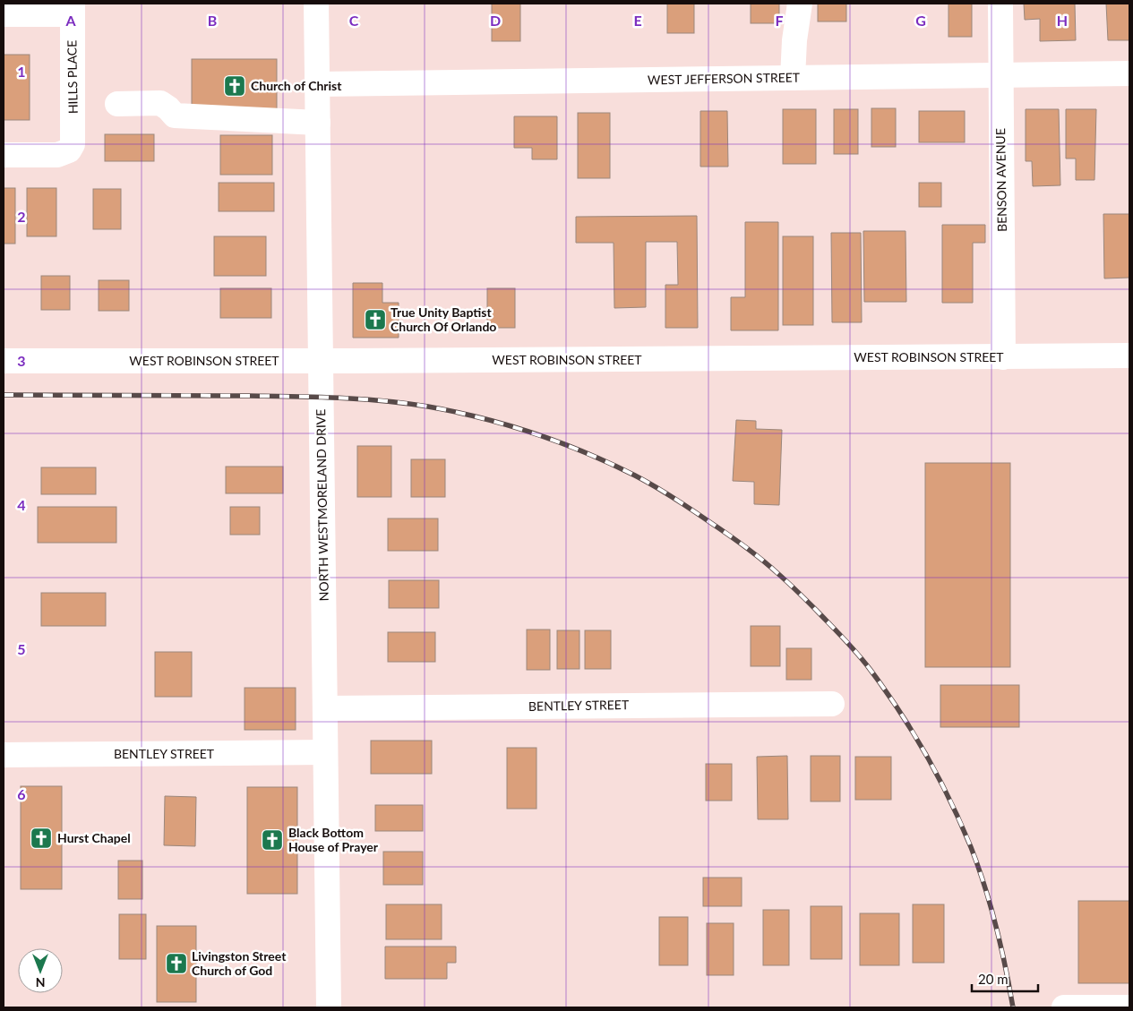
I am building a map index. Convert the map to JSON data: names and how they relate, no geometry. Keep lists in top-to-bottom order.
{
  "streets": {
    "street": [
      "HILLS PLACE",
      "WEST JEFFERSON STREET",
      "BENSON AVENUE",
      "WEST ROBINSON STREET",
      "NORTH WESTMORELAND DRIVE",
      "BENTLEY STREET"
    ]
  },
  "crossings": [
    ["WEST JEFFERSON STREET", "BENSON AVENUE"],
    ["WEST JEFFERSON STREET", "NORTH WESTMORELAND DRIVE"],
    ["BENSON AVENUE", "WEST ROBINSON STREET"],
    ["WEST ROBINSON STREET", "NORTH WESTMORELAND DRIVE"],
    ["NORTH WESTMORELAND DRIVE", "BENTLEY STREET"]
  ],
  "places": {
    "church": [
      "Church of Christ",
      "True Unity Baptist Church Of Orlando",
      "Hurst Chapel",
      "Black Bottom House of Prayer",
      "Livingston Street Church of God"
    ]
  },
  "scale_bar": "20 m",
  "north": "bottom",
  "grid": {
    "columns": [
      "A",
      "B",
      "C",
      "D",
      "E",
      "F",
      "G",
      "H"
    ],
    "rows": [
      "1",
      "2",
      "3",
      "4",
      "5",
      "6"
    ]
  }
}
